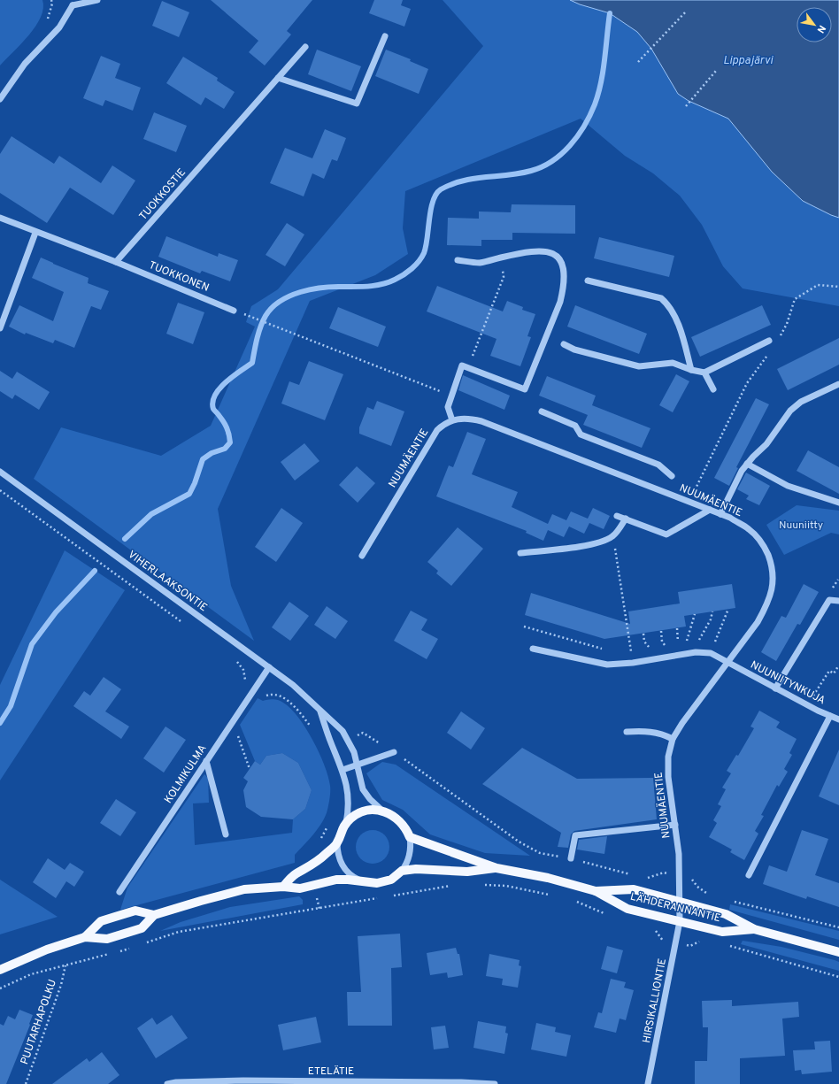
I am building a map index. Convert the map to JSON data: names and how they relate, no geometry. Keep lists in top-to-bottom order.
{
  "streets": {
    "main road": ["LÄHDERANNANTIE"],
    "street": [
      "TUOKKOSTIE",
      "TUOKKONEN",
      "NUUMÄENTIE",
      "VIHERLAAKSONTIE",
      "NUUNIITYNKUJA",
      "KOLMIKULMA",
      "HIRSIKALLIONTIE",
      "ETELÄTIE"
    ],
    "path": ["PUUTARHAPOLKU"]
  },
  "crossings": [
    ["TUOKKOSTIE", "TUOKKONEN"],
    ["NUUMÄENTIE", "NUUNIITYNKUJA"],
    ["NUUMÄENTIE", "LÄHDERANNANTIE"],
    ["NUUMÄENTIE", "HIRSIKALLIONTIE"],
    ["VIHERLAAKSONTIE", "KOLMIKULMA"],
    ["VIHERLAAKSONTIE", "LÄHDERANNANTIE"],
    ["LÄHDERANNANTIE", "HIRSIKALLIONTIE"]
  ],
  "water": ["Lippajärvi"],
  "parks": ["Nuuniitty"],
  "north": "bottom right"
}
